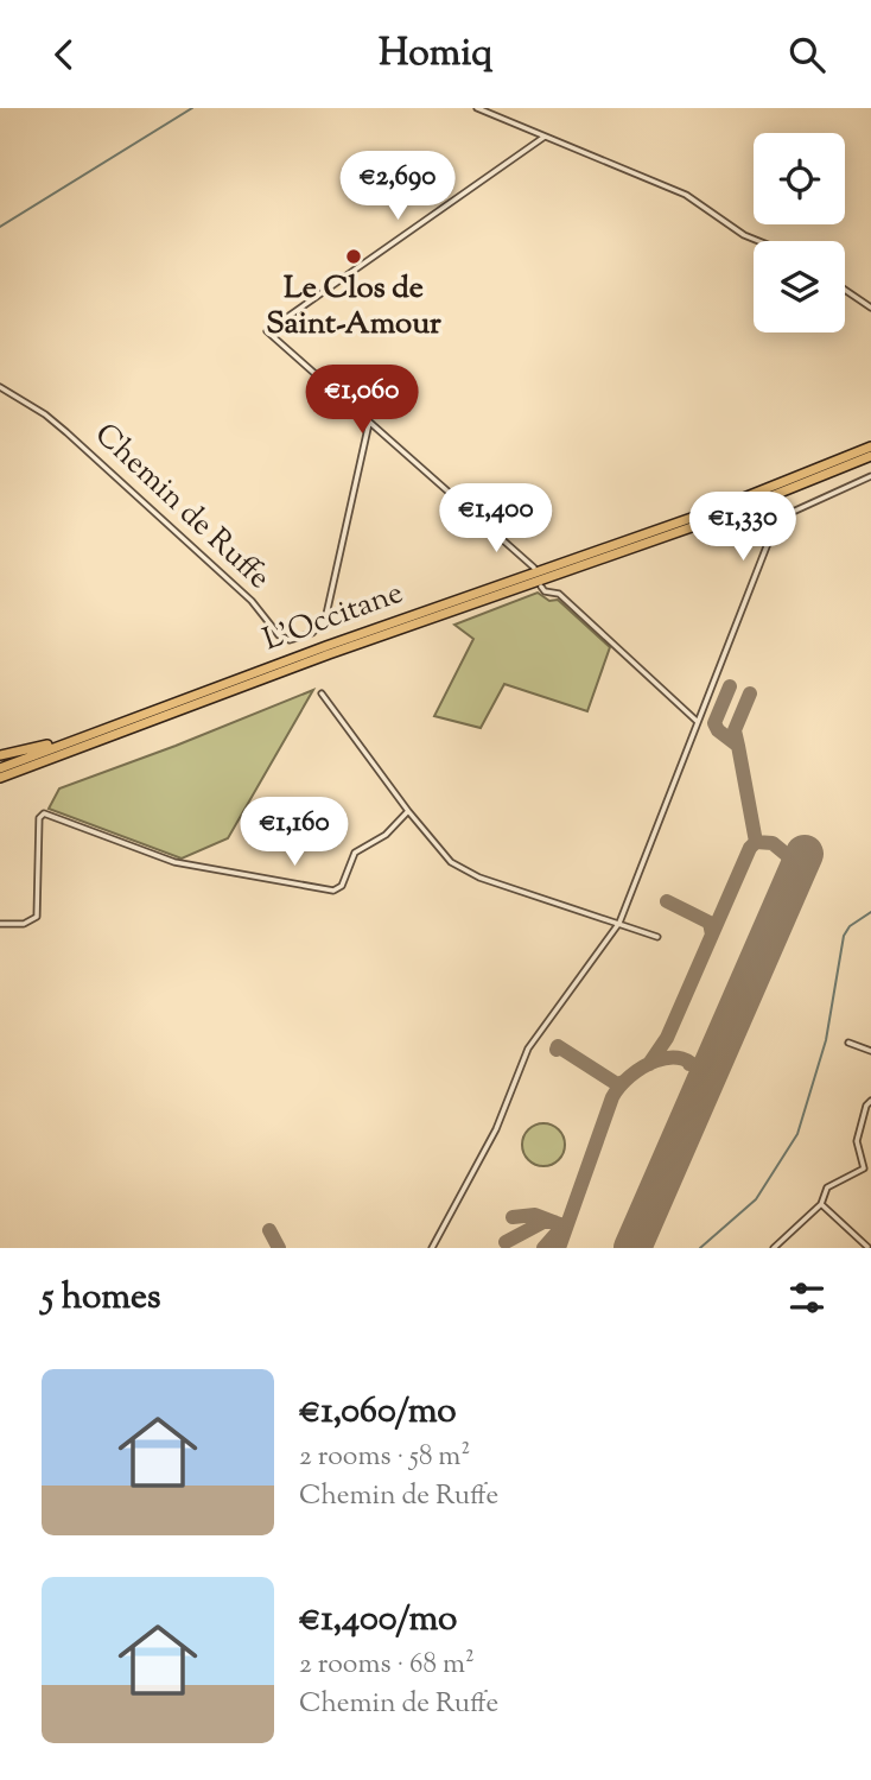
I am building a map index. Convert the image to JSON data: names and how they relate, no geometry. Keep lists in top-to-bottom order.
{
  "streets": {
    "highway": ["L'Occitane"],
    "street": ["Chemin de Ruffe"]
  },
  "places": ["Le Clos de Saint-Amour"],
  "page": {
    "header": "Homiq",
    "price": [
      "€2,690",
      "€1,060",
      "€1,400",
      "€1,330",
      "€1,160"
    ],
    "heading": "5 homes",
    "list": [
      {
        "name": "€1,060/mo",
        "note": "2 rooms · 58 m² · Chemin de Ruffe"
      },
      {
        "name": "€1,400/mo",
        "note": "2 rooms · 68 m² · Chemin de Ruffe"
      }
    ]
  }
}
